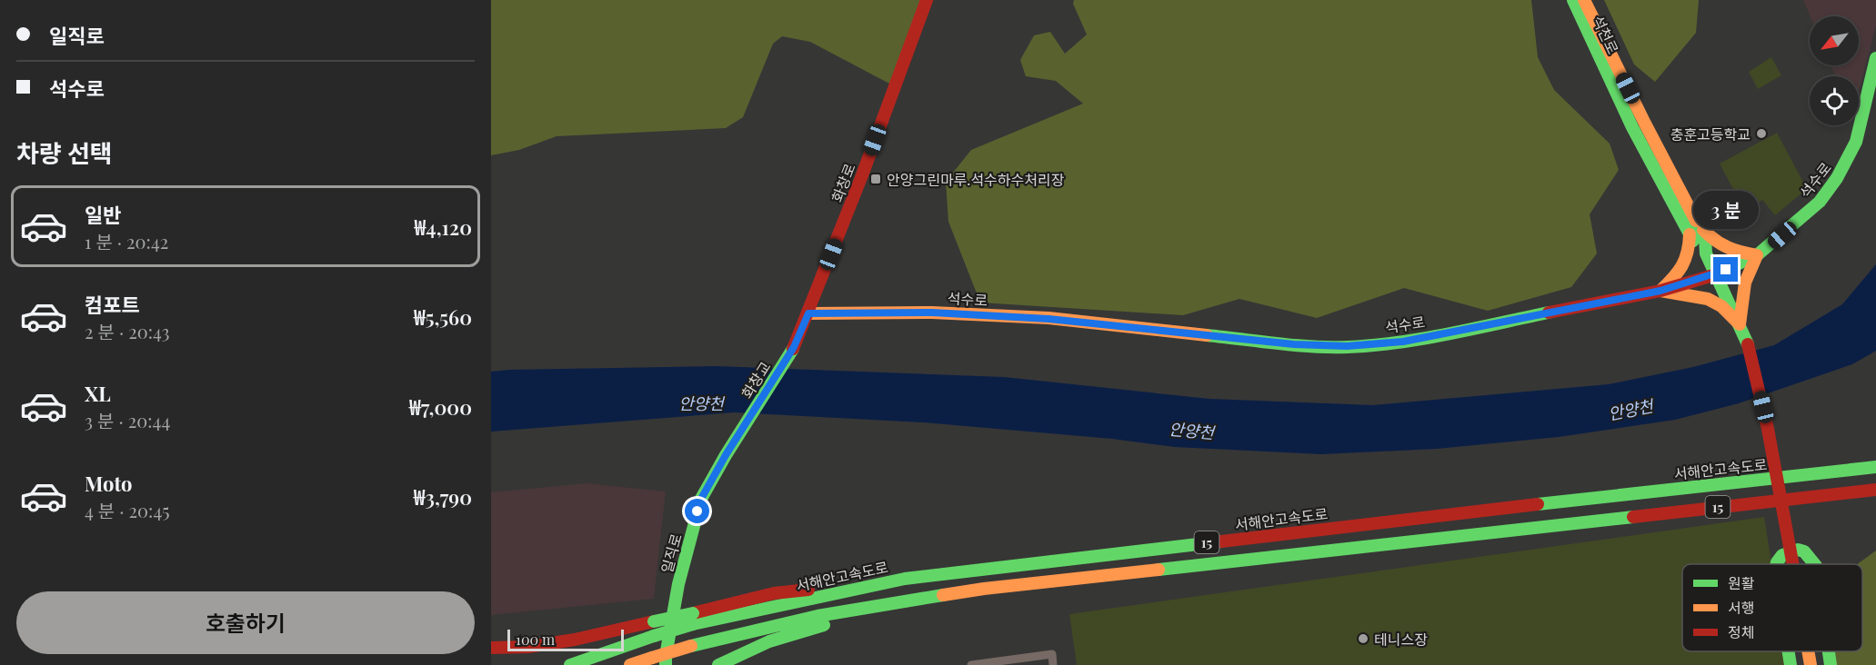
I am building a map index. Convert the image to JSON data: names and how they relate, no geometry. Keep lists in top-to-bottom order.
{
  "streets": {
    "main road": [
      "석천로",
      "석수로",
      "화창로",
      "화창교",
      "서해안고속도로",
      "15",
      "일직로"
    ]
  },
  "crossings": [
    ["석천로", "석수로"],
    ["석수로", "화창로"],
    ["석수로", "화창교"],
    ["화창로", "화창교"],
    ["화창교", "일직로"]
  ],
  "water": ["안양천"],
  "places": {
    "other": ["충훈고등학교", "테니스장"],
    "transit": ["안양그린마루.석수하수처리장"]
  },
  "legend": ["원활", "서행", "정체"],
  "scale_bar": "100 m",
  "north": "bottom left",
  "page": {
    "banner": ["일직로", "석수로"],
    "heading": "차량 선택",
    "list": [
      {
        "name": "일반",
        "note": "1 분 · 20:42",
        "value": "₩4,120"
      },
      {
        "name": "컴포트",
        "note": "2 분 · 20:43",
        "value": "₩5,560"
      },
      {
        "name": "XL",
        "note": "3 분 · 20:44",
        "value": "₩7,000"
      },
      {
        "name": "Moto",
        "note": "4 분 · 20:45",
        "value": "₩3,790"
      }
    ],
    "bubble": "3 분",
    "buttons": "호출하기",
    "scale": "100 m"
  }
}
